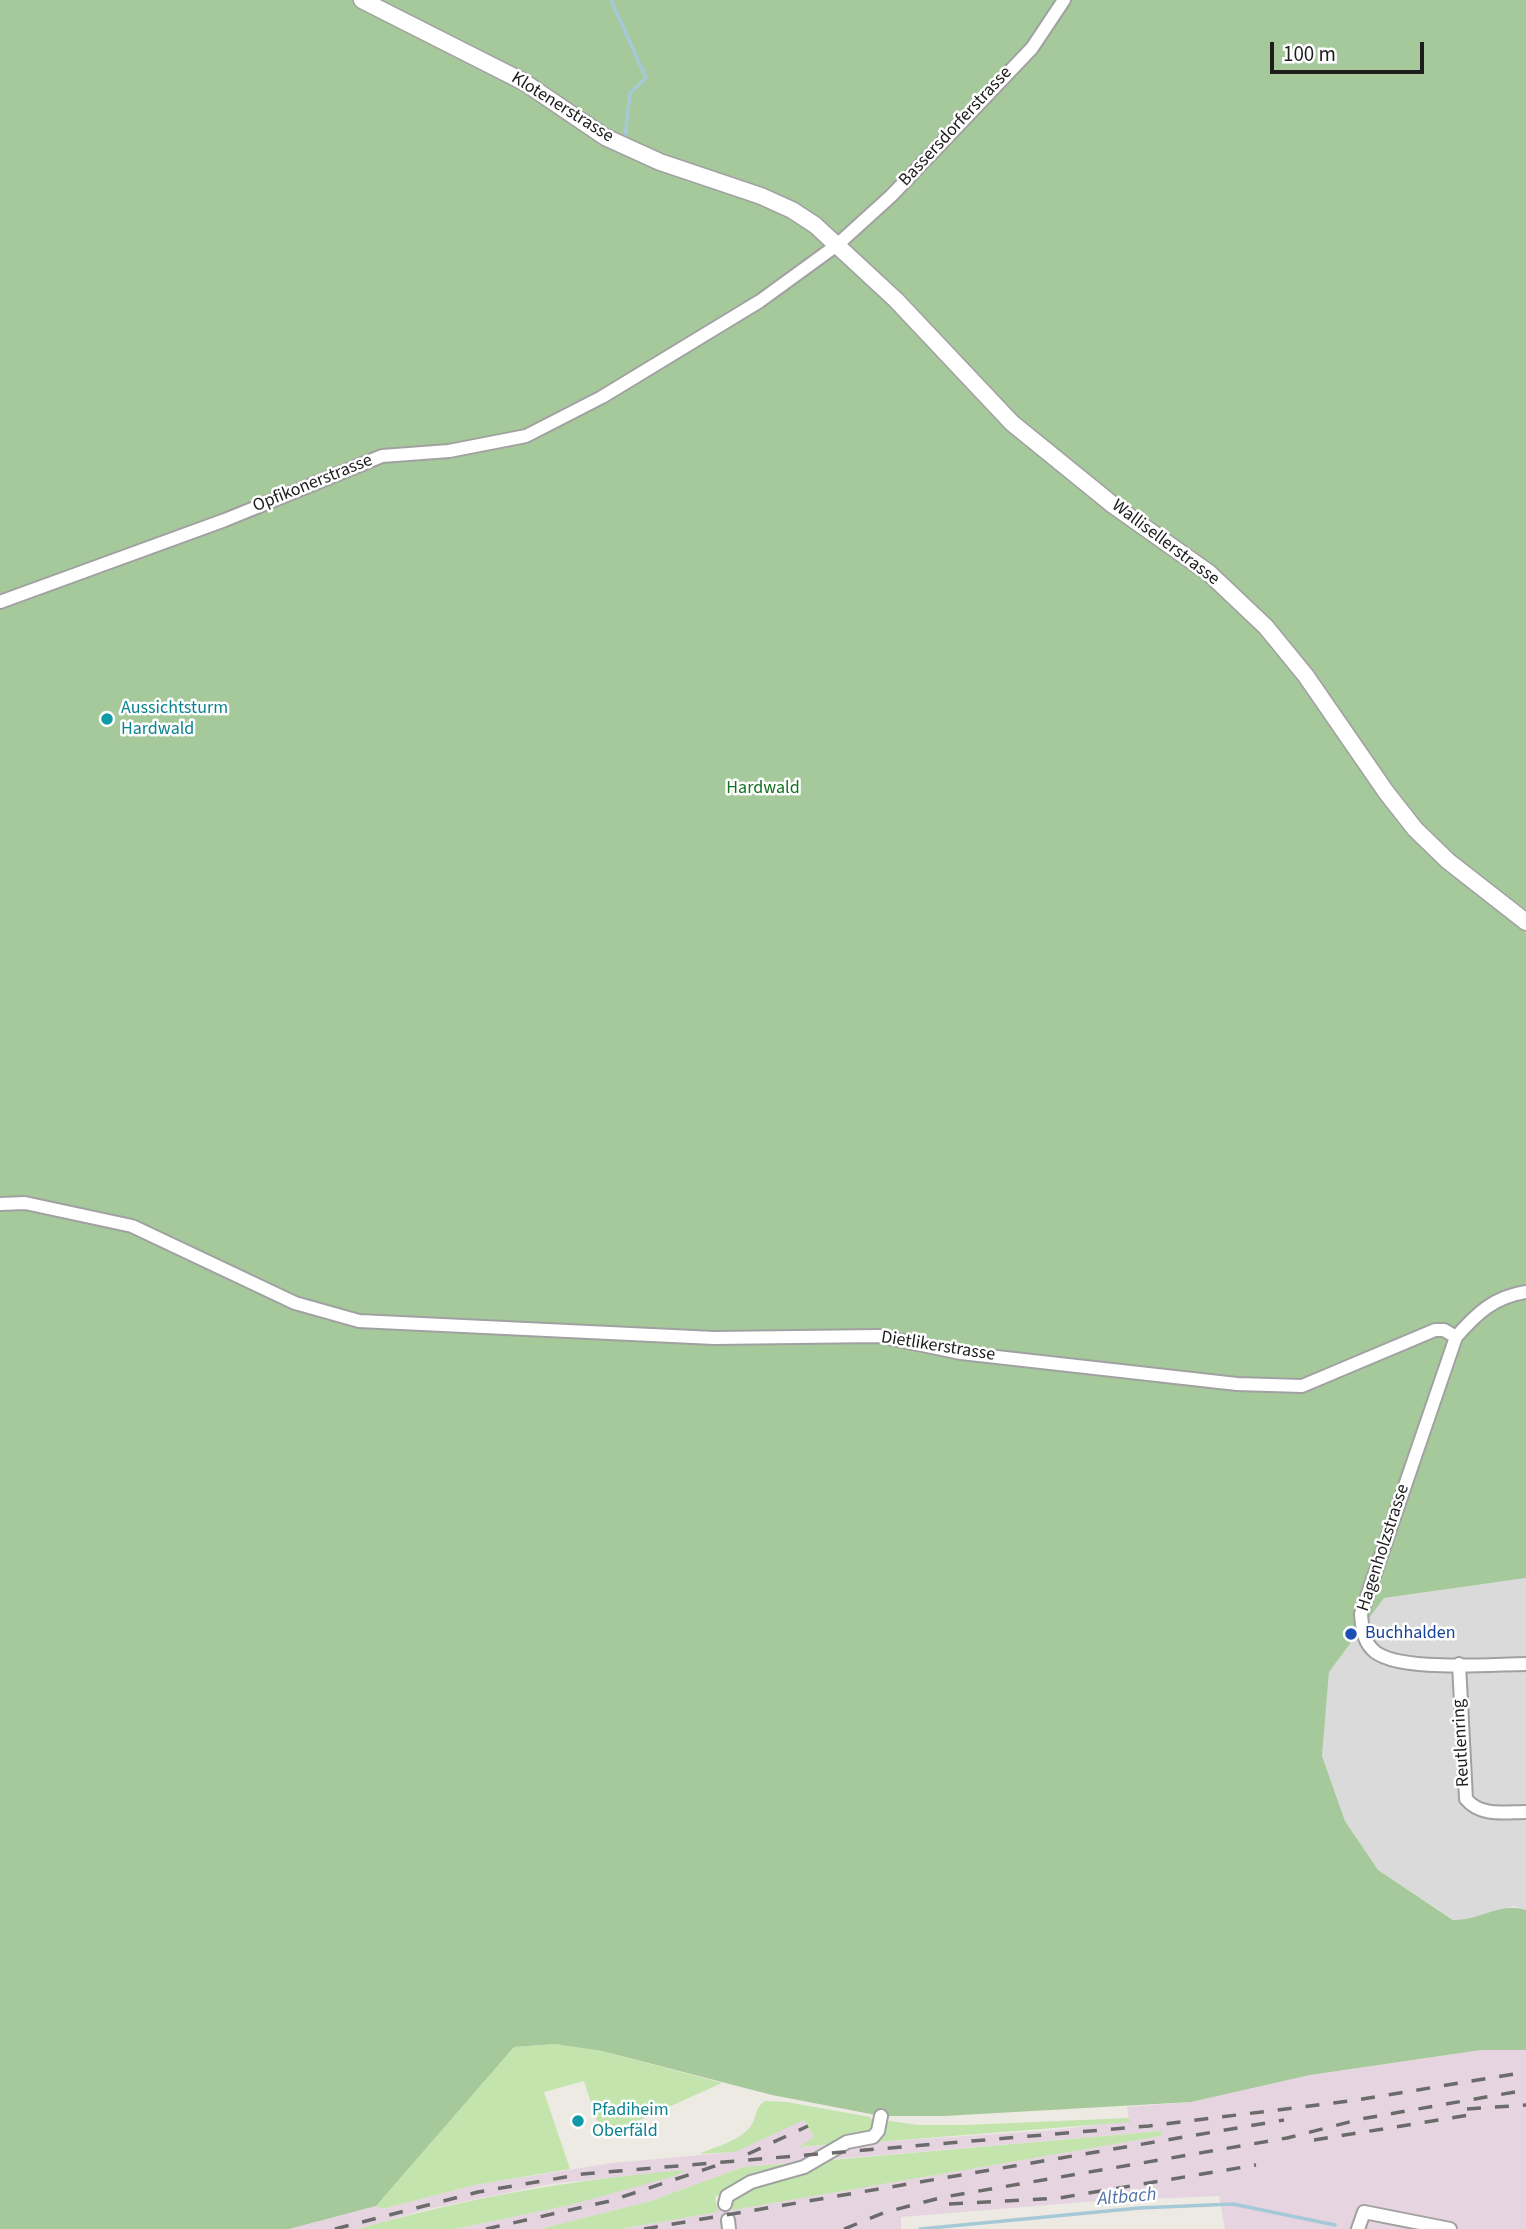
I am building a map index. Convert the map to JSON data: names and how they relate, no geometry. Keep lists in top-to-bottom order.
{
  "streets": {
    "street": [
      "Klotenerstrasse",
      "Bassersdorferstrasse",
      "Opfikonerstrasse",
      "Wallisellerstrasse",
      "Dietlikerstrasse",
      "Hagenholzstrasse",
      "Reutlenring"
    ]
  },
  "crossings": [
    ["Klotenerstrasse", "Bassersdorferstrasse"],
    ["Klotenerstrasse", "Opfikonerstrasse"],
    ["Klotenerstrasse", "Wallisellerstrasse"],
    ["Bassersdorferstrasse", "Opfikonerstrasse"],
    ["Bassersdorferstrasse", "Wallisellerstrasse"],
    ["Opfikonerstrasse", "Wallisellerstrasse"],
    ["Dietlikerstrasse", "Hagenholzstrasse"],
    ["Hagenholzstrasse", "Reutlenring"]
  ],
  "water": ["Altbach"],
  "parks": ["Hardwald"],
  "places": ["Aussichtsturm Hardwald", "Buchhalden", "Pfadiheim Oberfäld"],
  "scale_bar": "100 m"
}
